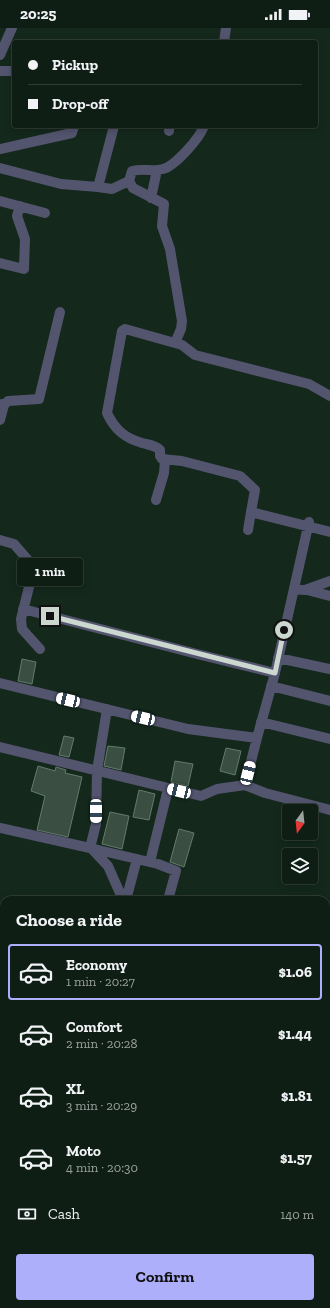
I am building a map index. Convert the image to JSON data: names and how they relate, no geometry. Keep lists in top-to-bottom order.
{
  "north": "bottom",
  "page": {
    "status": "20:25",
    "banner": ["Pickup", "Drop-off"],
    "bubble": "1 min",
    "heading": "Choose a ride",
    "list": [
      {
        "name": "Economy",
        "note": "1 min · 20:27",
        "value": "$1.06"
      },
      {
        "name": "Comfort",
        "note": "2 min · 20:28",
        "value": "$1.44"
      },
      {
        "name": "XL",
        "note": "3 min · 20:29",
        "value": "$1.81"
      },
      {
        "name": "Moto",
        "note": "4 min · 20:30",
        "value": "$1.57"
      }
    ],
    "pay": ["Cash", "140 m"],
    "buttons": "Confirm"
  }
}
